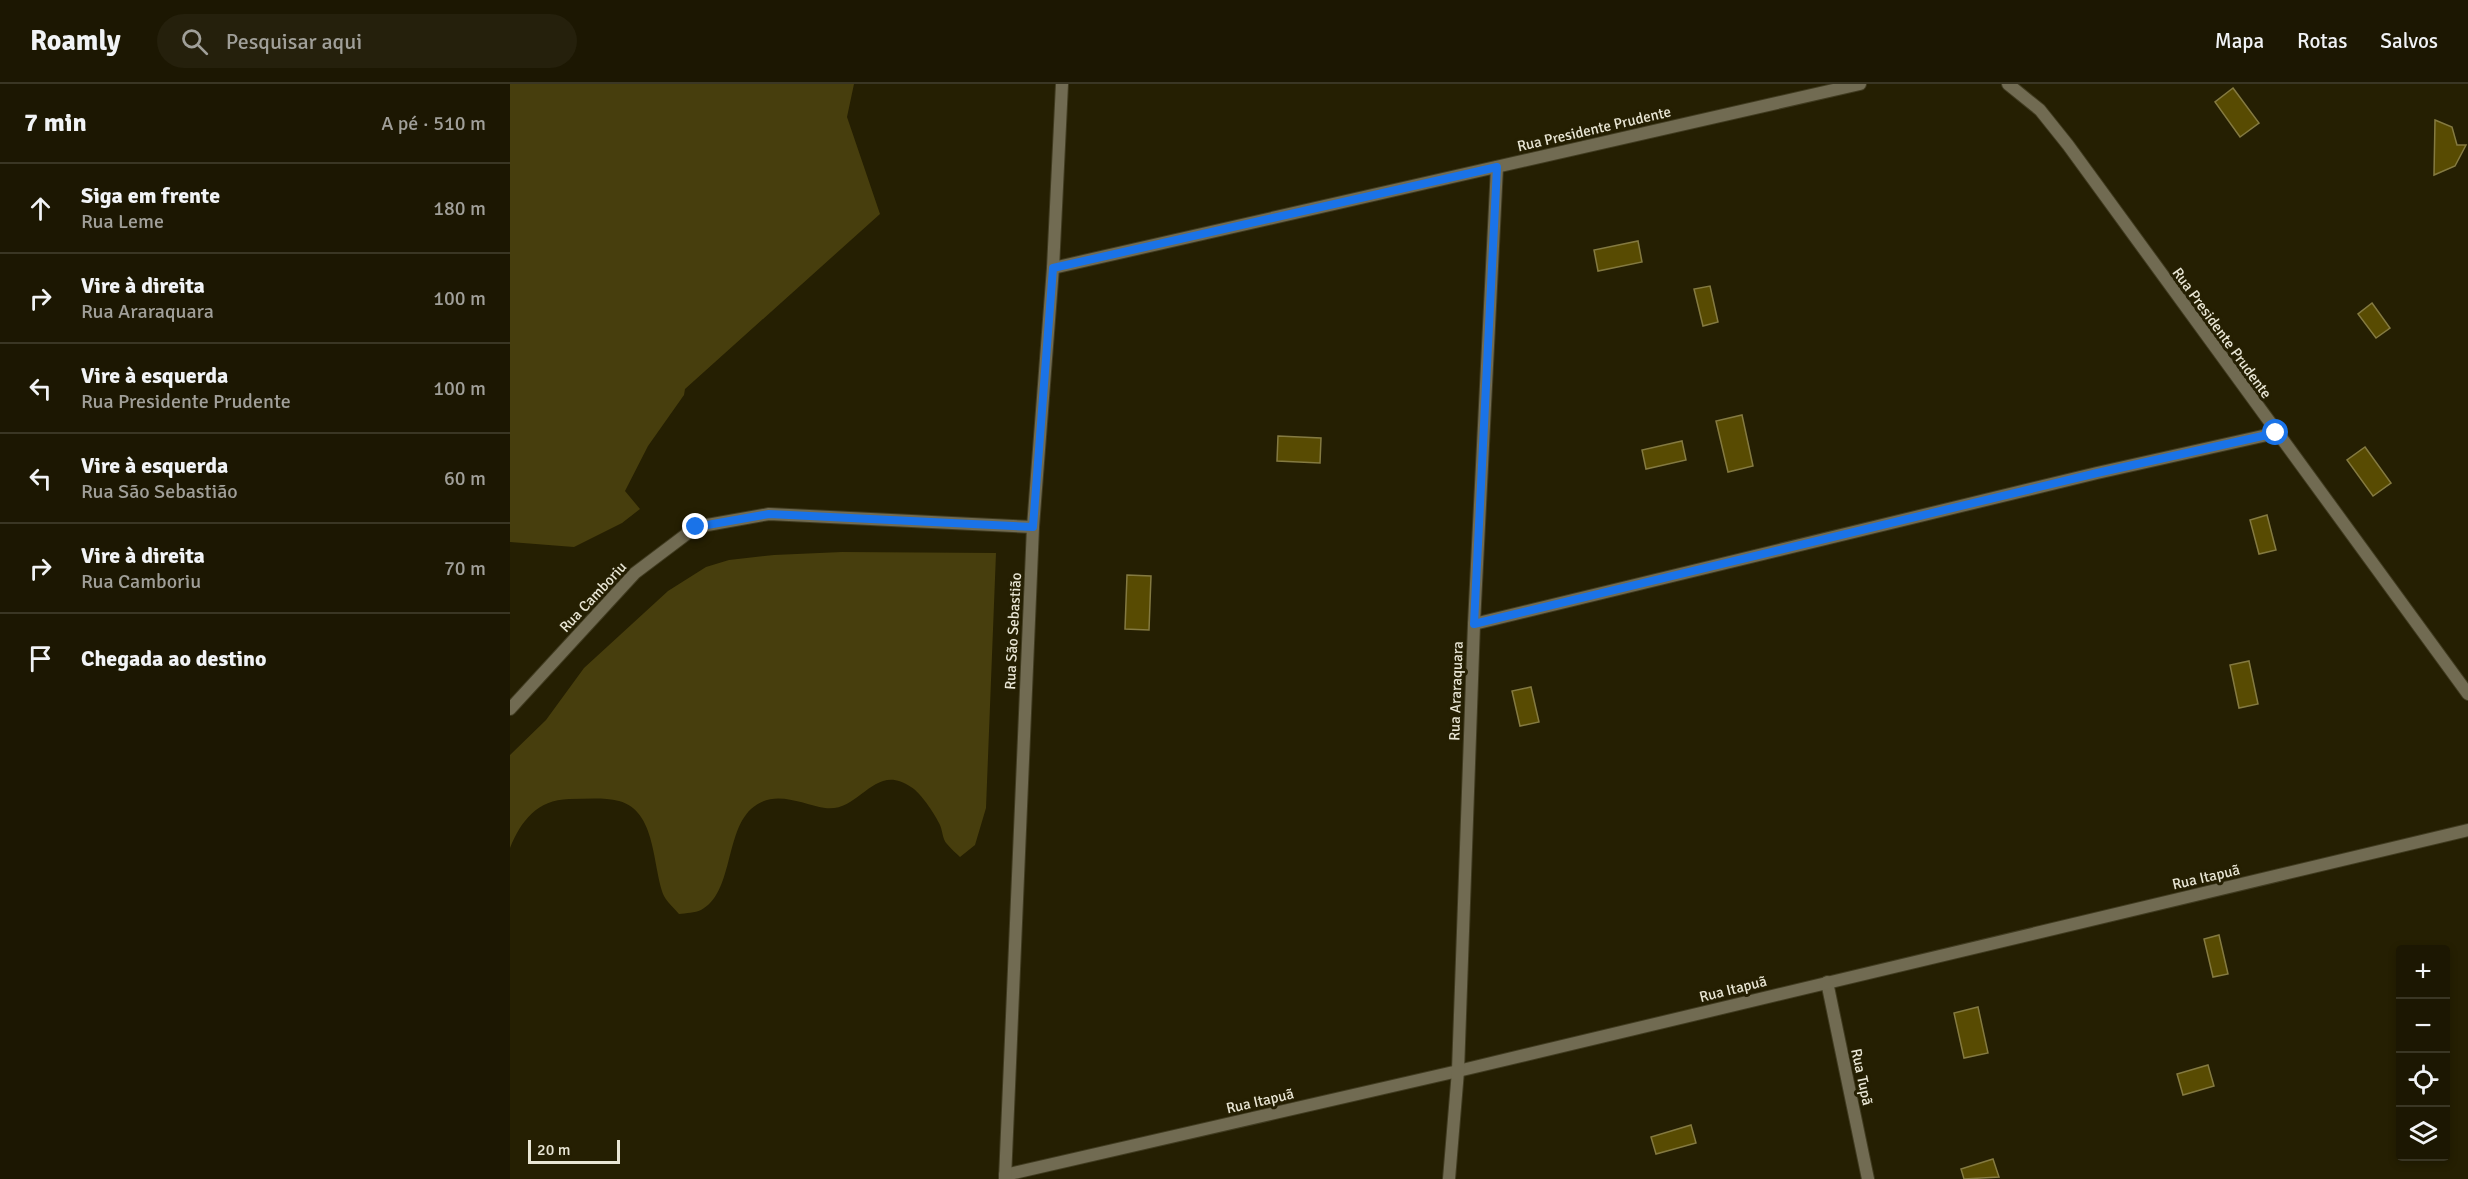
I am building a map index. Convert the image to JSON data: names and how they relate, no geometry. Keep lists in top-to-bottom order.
{
  "streets": {
    "street": [
      "Rua Presidente Prudente",
      "Rua Camboriu",
      "Rua São Sebastião",
      "Rua Araraquara",
      "Rua Itapuã",
      "Rua Tupã"
    ]
  },
  "crossings": [
    ["Rua Presidente Prudente", "Rua São Sebastião"],
    ["Rua Presidente Prudente", "Rua Araraquara"],
    ["Rua Camboriu", "Rua São Sebastião"],
    ["Rua São Sebastião", "Rua Itapuã"],
    ["Rua Araraquara", "Rua Itapuã"],
    ["Rua Itapuã", "Rua Tupã"]
  ],
  "scale_bar": "20 m",
  "page": {
    "header": "Roamly",
    "search": "Pesquisar aqui",
    "nav": ["Mapa", "Rotas", "Salvos"],
    "heading": ["7 min", "A pé · 510 m"],
    "list": [
      ["Siga em frente", "Rua Leme", "180 m"],
      ["Vire à direita", "Rua Araraquara", "100 m"],
      ["Vire à esquerda", "Rua Presidente Prudente", "100 m"],
      ["Vire à esquerda", "Rua São Sebastião", "60 m"],
      ["Vire à direita", "Rua Camboriu", "70 m"],
      "Chegada ao destino"
    ],
    "map_buttons": ["+", "−"],
    "scale": "20 m"
  }
}
